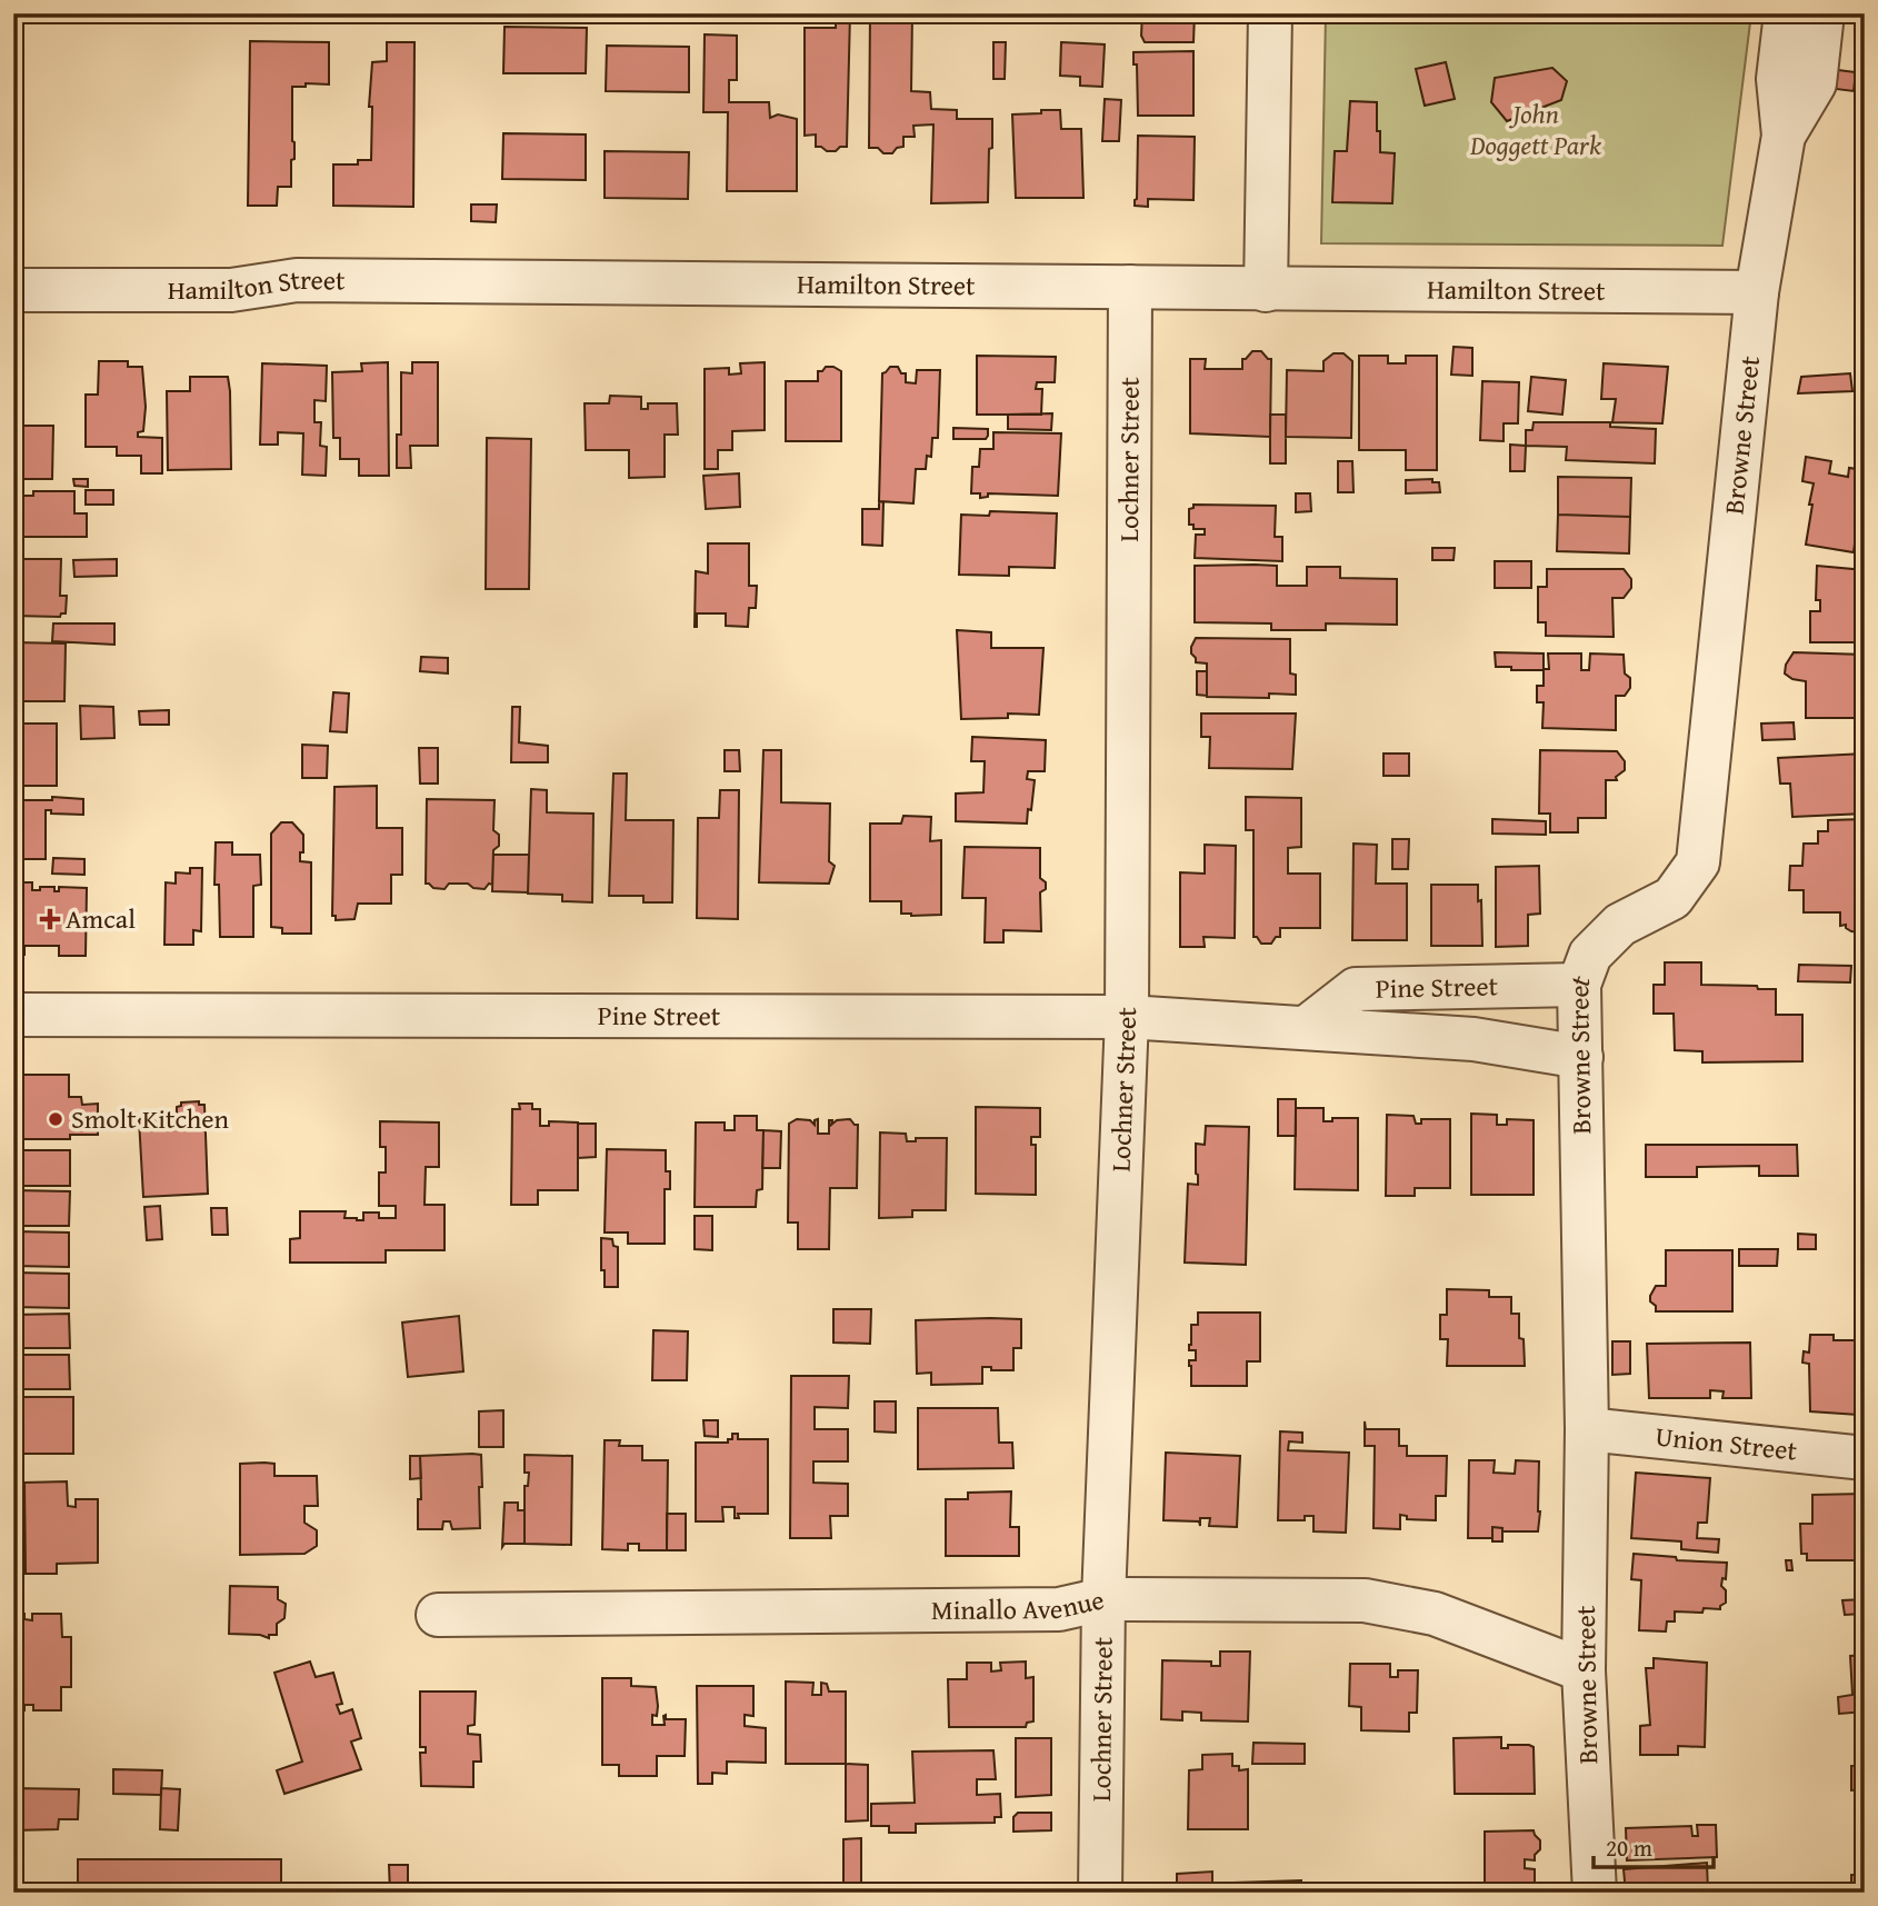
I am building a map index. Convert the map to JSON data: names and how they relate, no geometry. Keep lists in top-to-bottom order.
{
  "streets": {
    "street": [
      "Hamilton Street",
      "Browne Street",
      "Lochner Street",
      "Pine Street",
      "Union Street",
      "Minallo Avenue"
    ]
  },
  "crossings": [
    ["Hamilton Street", "Browne Street"],
    ["Hamilton Street", "Lochner Street"],
    ["Browne Street", "Pine Street"],
    ["Browne Street", "Union Street"],
    ["Browne Street", "Minallo Avenue"],
    ["Lochner Street", "Pine Street"],
    ["Lochner Street", "Minallo Avenue"]
  ],
  "parks": ["John Doggett Park"],
  "places": {
    "health": ["Amcal"],
    "other": ["Smolt Kitchen"]
  },
  "scale_bar": "20 m"
}
